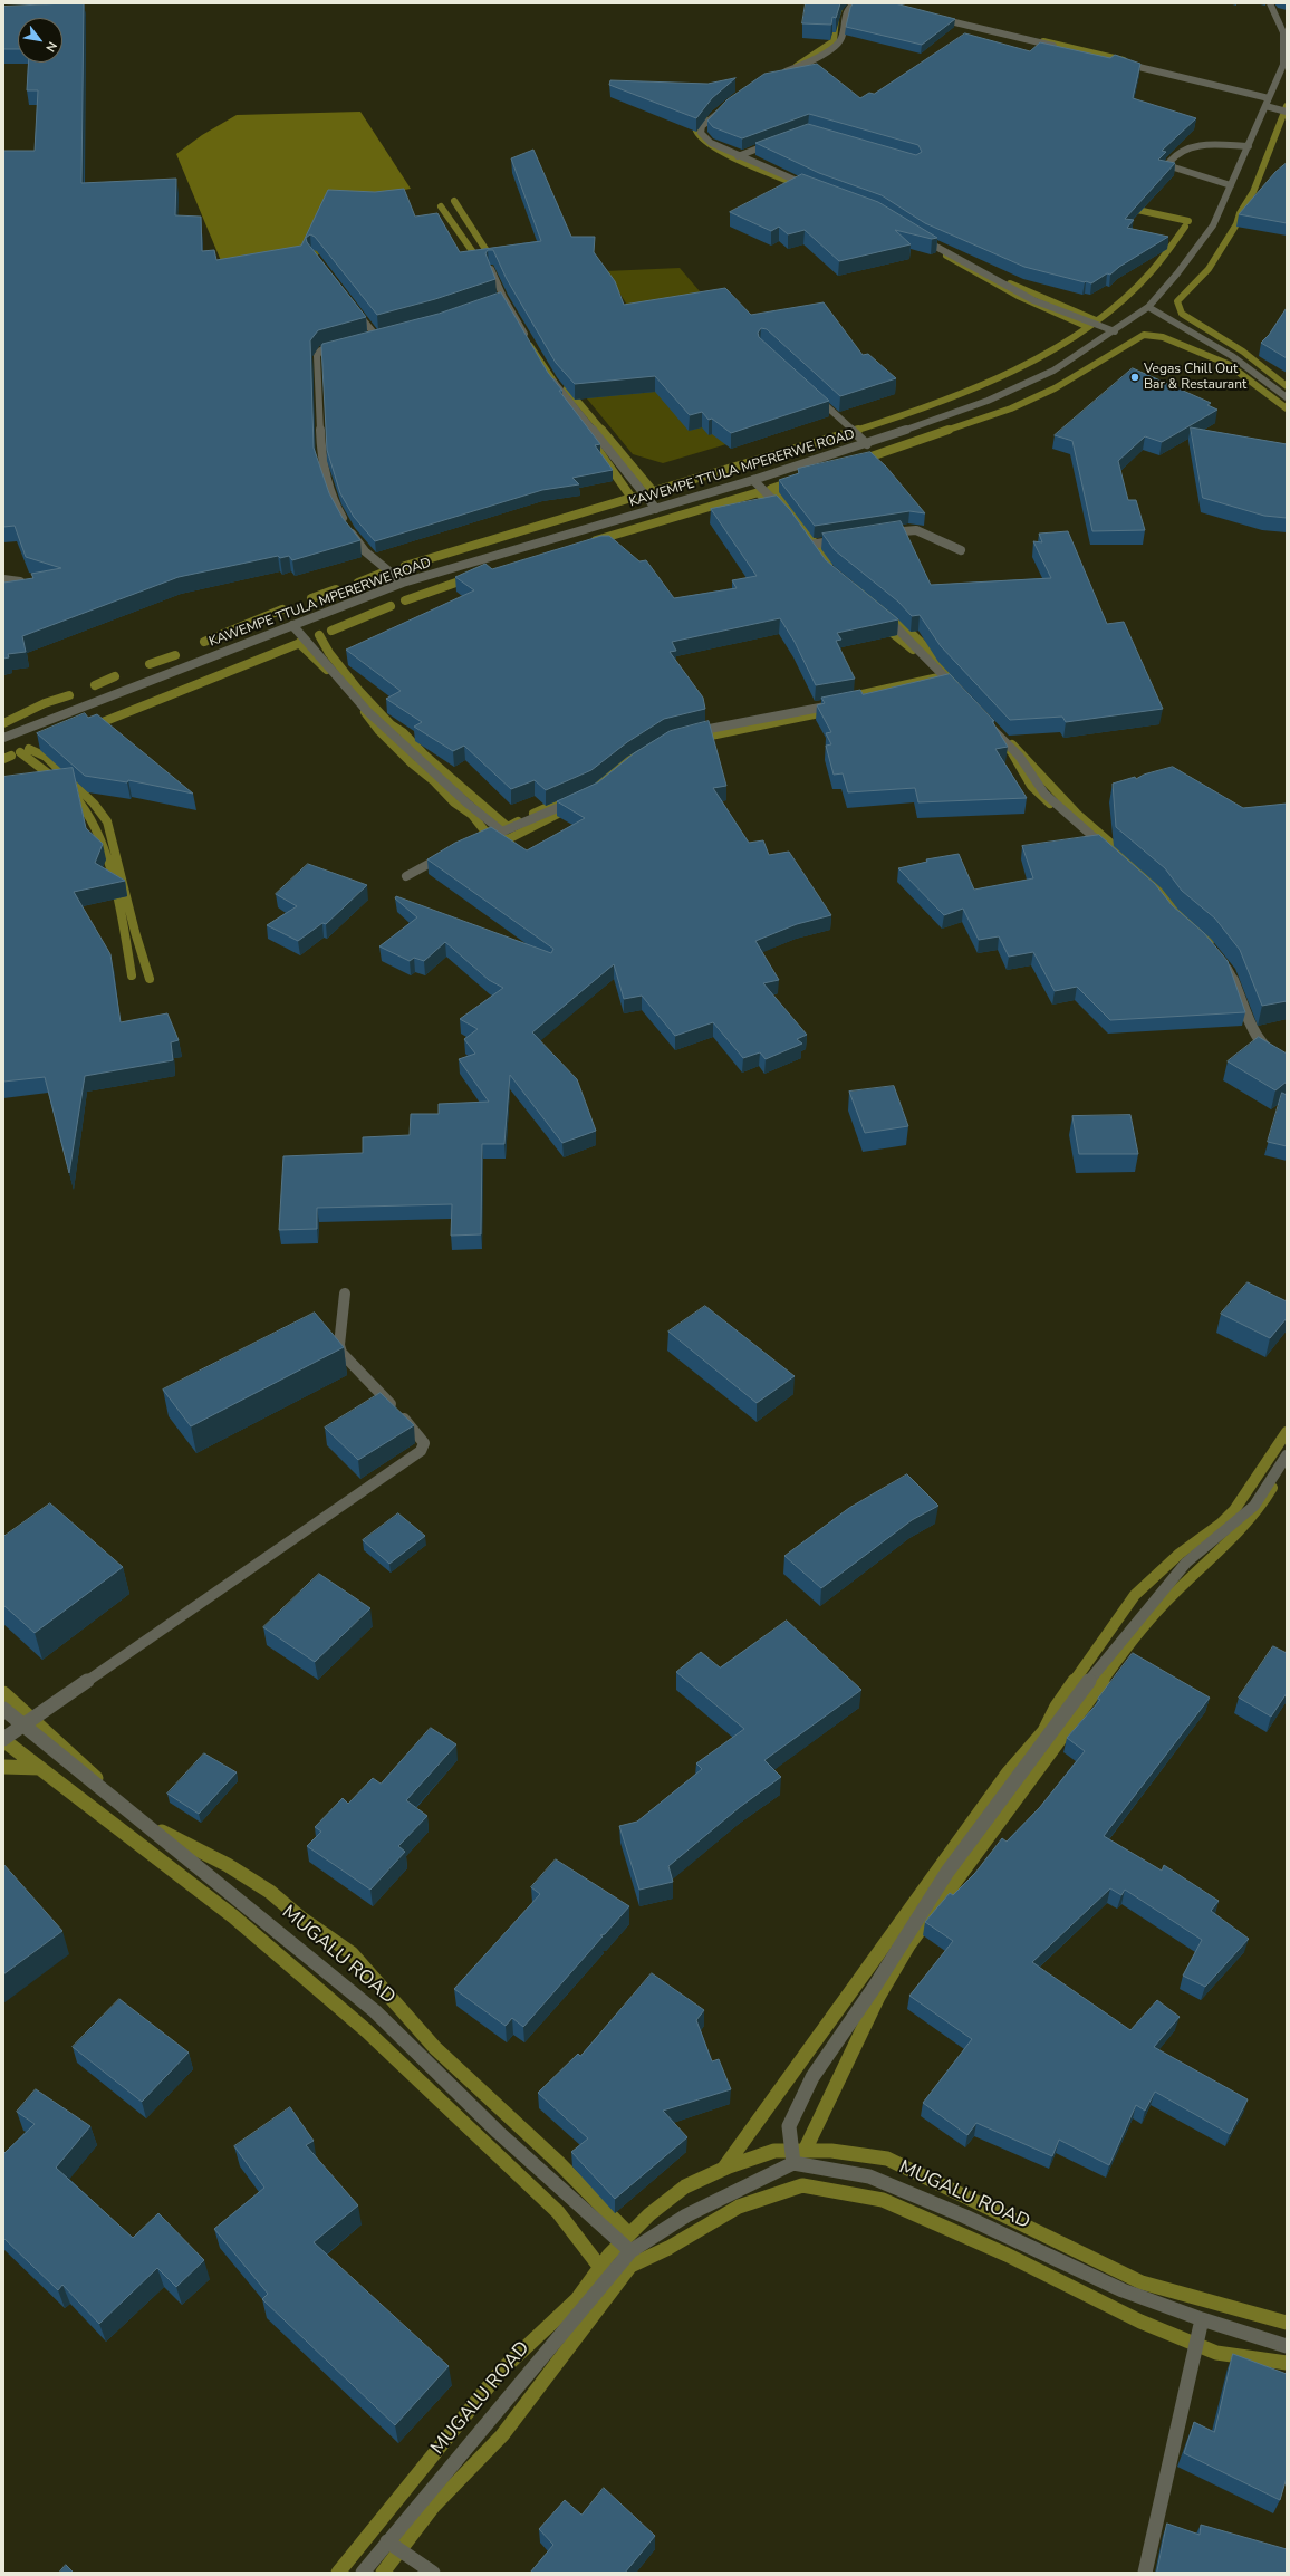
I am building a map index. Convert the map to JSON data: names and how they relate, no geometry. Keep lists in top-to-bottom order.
{
  "streets": {
    "street": ["KAWEMPE TTULA MPERERWE ROAD", "MUGALU ROAD"]
  },
  "places": ["Vegas Chill Out Bar & Restaurant"],
  "north": "bottom right"
}
